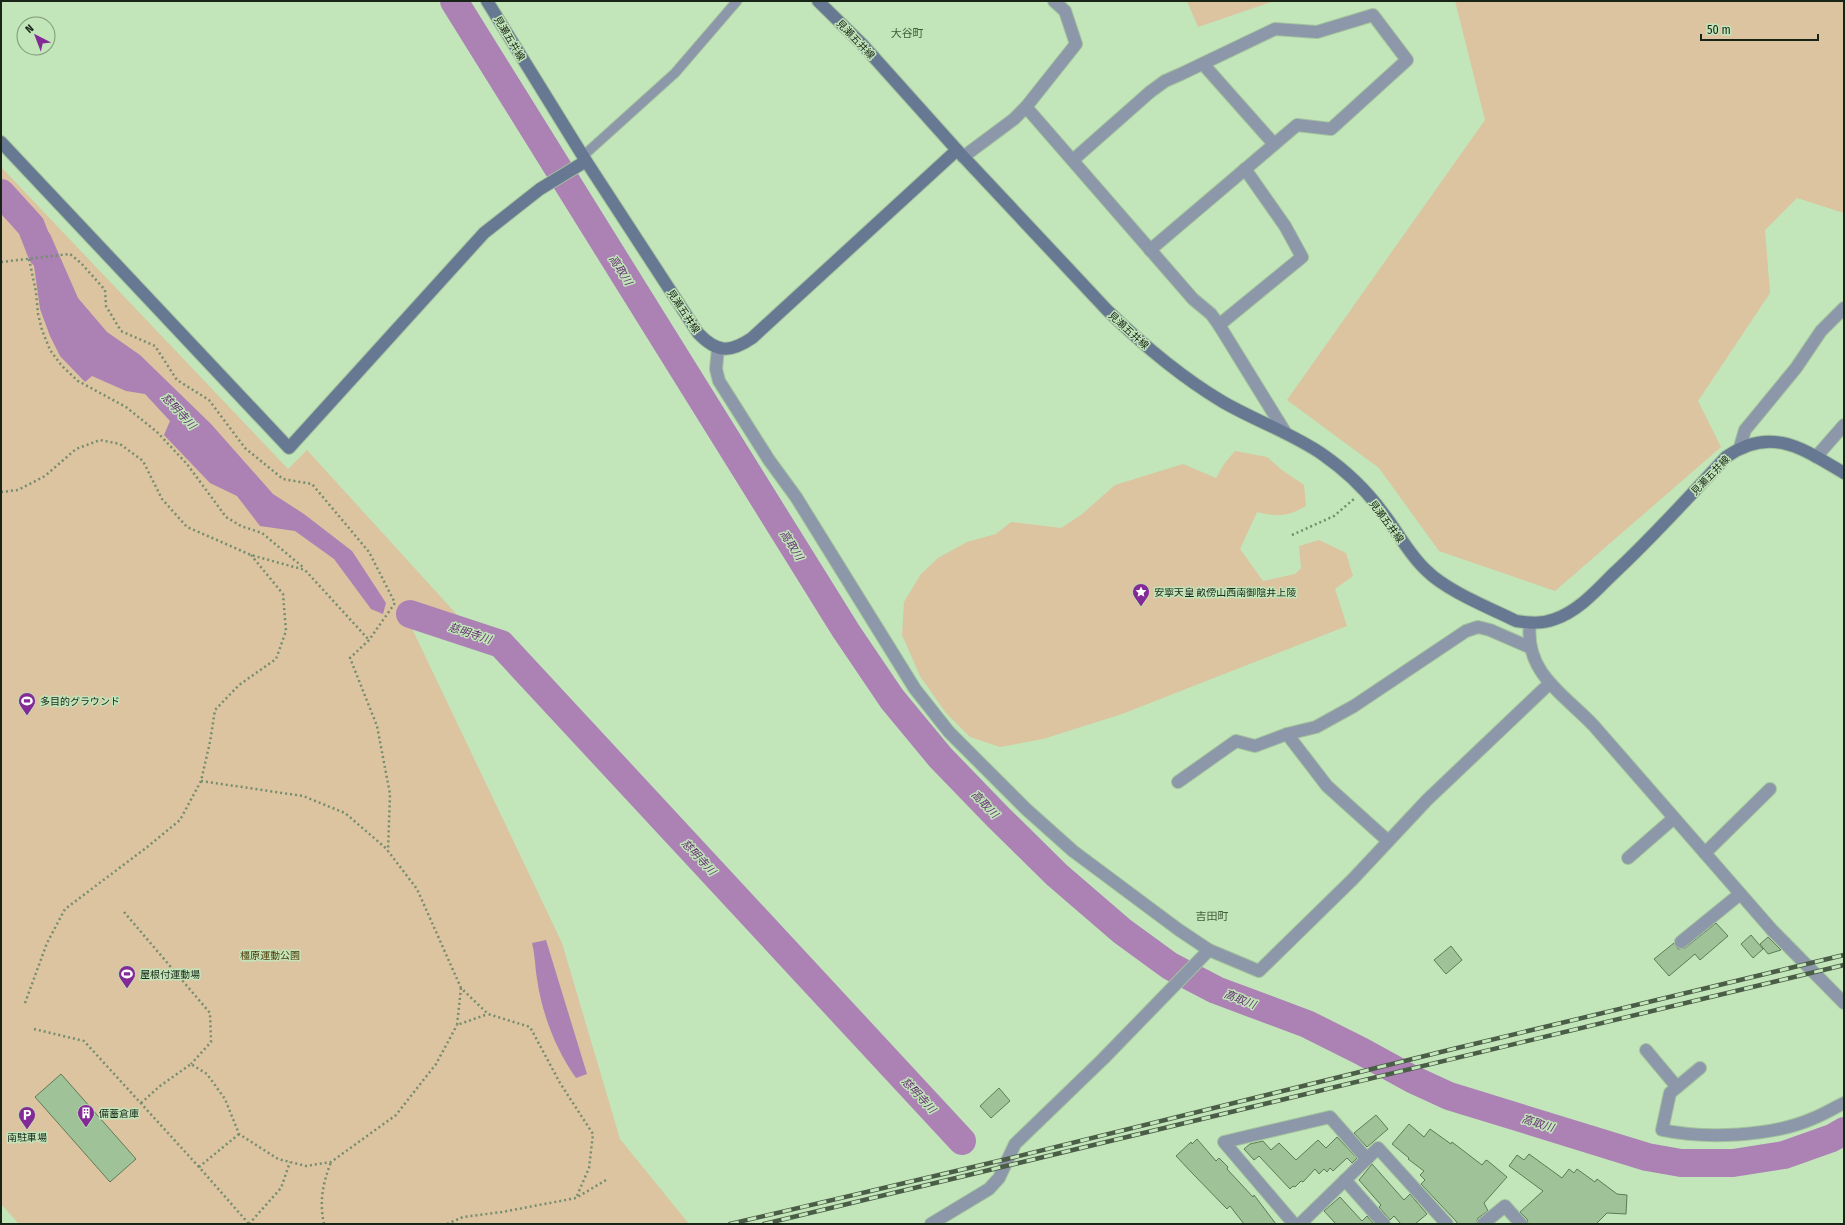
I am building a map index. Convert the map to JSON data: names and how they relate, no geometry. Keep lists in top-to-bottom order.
{
  "streets": {
    "main road": ["見瀬五井線"]
  },
  "districts": ["大谷町", "吉田町"],
  "water": ["高取川", "慈明寺川"],
  "parks": ["橿原運動公園"],
  "places": {
    "place": ["安寧天皇 畝傍山西南御陰井上陵"],
    "sports": ["多目的グラウンド", "屋根付運動場"],
    "building": ["備蓄倉庫"],
    "parking": ["南駐車場"]
  },
  "scale_bar": "50 m",
  "north": "top left"
}
